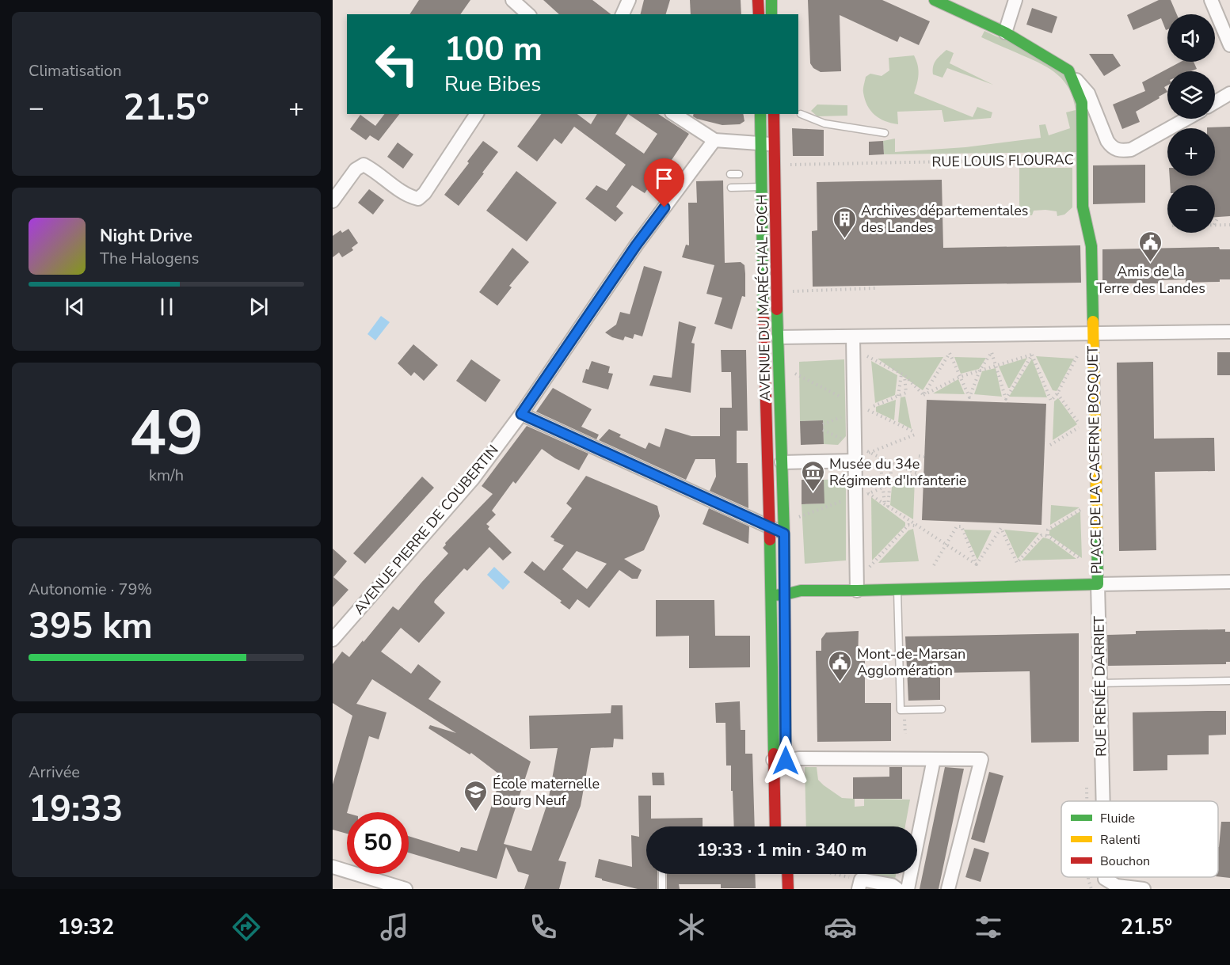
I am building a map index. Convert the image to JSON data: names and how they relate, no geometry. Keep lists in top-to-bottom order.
{
  "streets": {
    "main road": ["AVENUE DU MARÉCHAL FOCH", "PLACE DE LA CASERNE BOSQUET"],
    "street": ["AVENUE PIERRE DE COUBERTIN", "RUE RENÉE DARRIET"],
    "path": ["RUE LOUIS FLOURAC"]
  },
  "crossings": [
    ["RUE LOUIS FLOURAC", "AVENUE DU MARÉCHAL FOCH"],
    ["AVENUE DU MARÉCHAL FOCH", "PLACE DE LA CASERNE BOSQUET"],
    ["PLACE DE LA CASERNE BOSQUET", "RUE RENÉE DARRIET"]
  ],
  "places": {
    "building": ["Archives départementales des Landes"],
    "public building": ["Amis de la Terre des Landes", "Mont-de-Marsan Agglomération"],
    "museum": ["Musée du 34e Régiment d'Infanterie"],
    "school or university": ["École maternelle Bourg Neuf"]
  },
  "legend": ["Fluide", "Ralenti", "Bouchon"],
  "page": {
    "tile": [
      "Climatisation",
      ["49", "km/h"],
      ["Autonomie · 79%", "395 km"],
      ["Arrivée", "19:33"]
    ],
    "map_buttons": ["+", "−"],
    "turn": ["100 m", "Rue Bibes"],
    "heat": ["−", "21.5°", "+"],
    "song": ["Night Drive", "The Halogens"],
    "limit": "50",
    "trip": "19:33 · 1 min · 340 m",
    "tabs": ["19:32", "21.5°"]
  }
}
